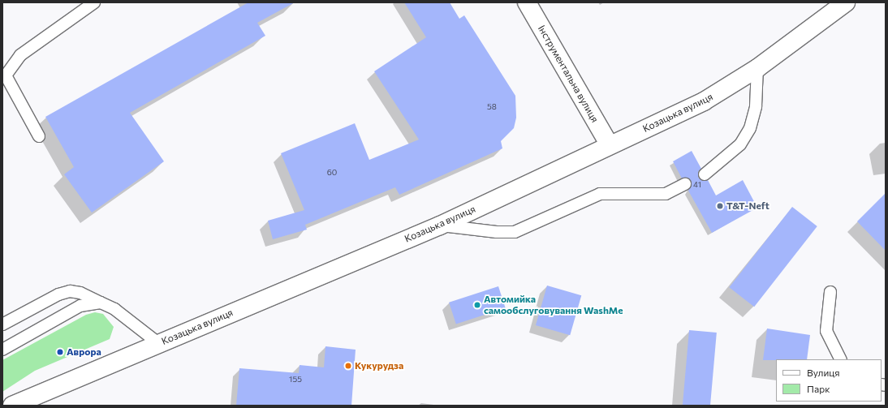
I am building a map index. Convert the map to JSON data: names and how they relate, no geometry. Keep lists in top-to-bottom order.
{
  "streets": {
    "main road": ["Інструментальна вулиця", "Козацька вулиця"]
  },
  "crossings": [
    ["Інструментальна вулиця", "Козацька вулиця"]
  ],
  "places": [
    "T&T-Neft",
    "Автомийка самообслуговування WashMe",
    "Аврора",
    "Кукурудза"
  ],
  "house_numbers": [
    "58",
    "60",
    "41",
    "155"
  ],
  "legend": ["Вулиця", "Парк"]
}
